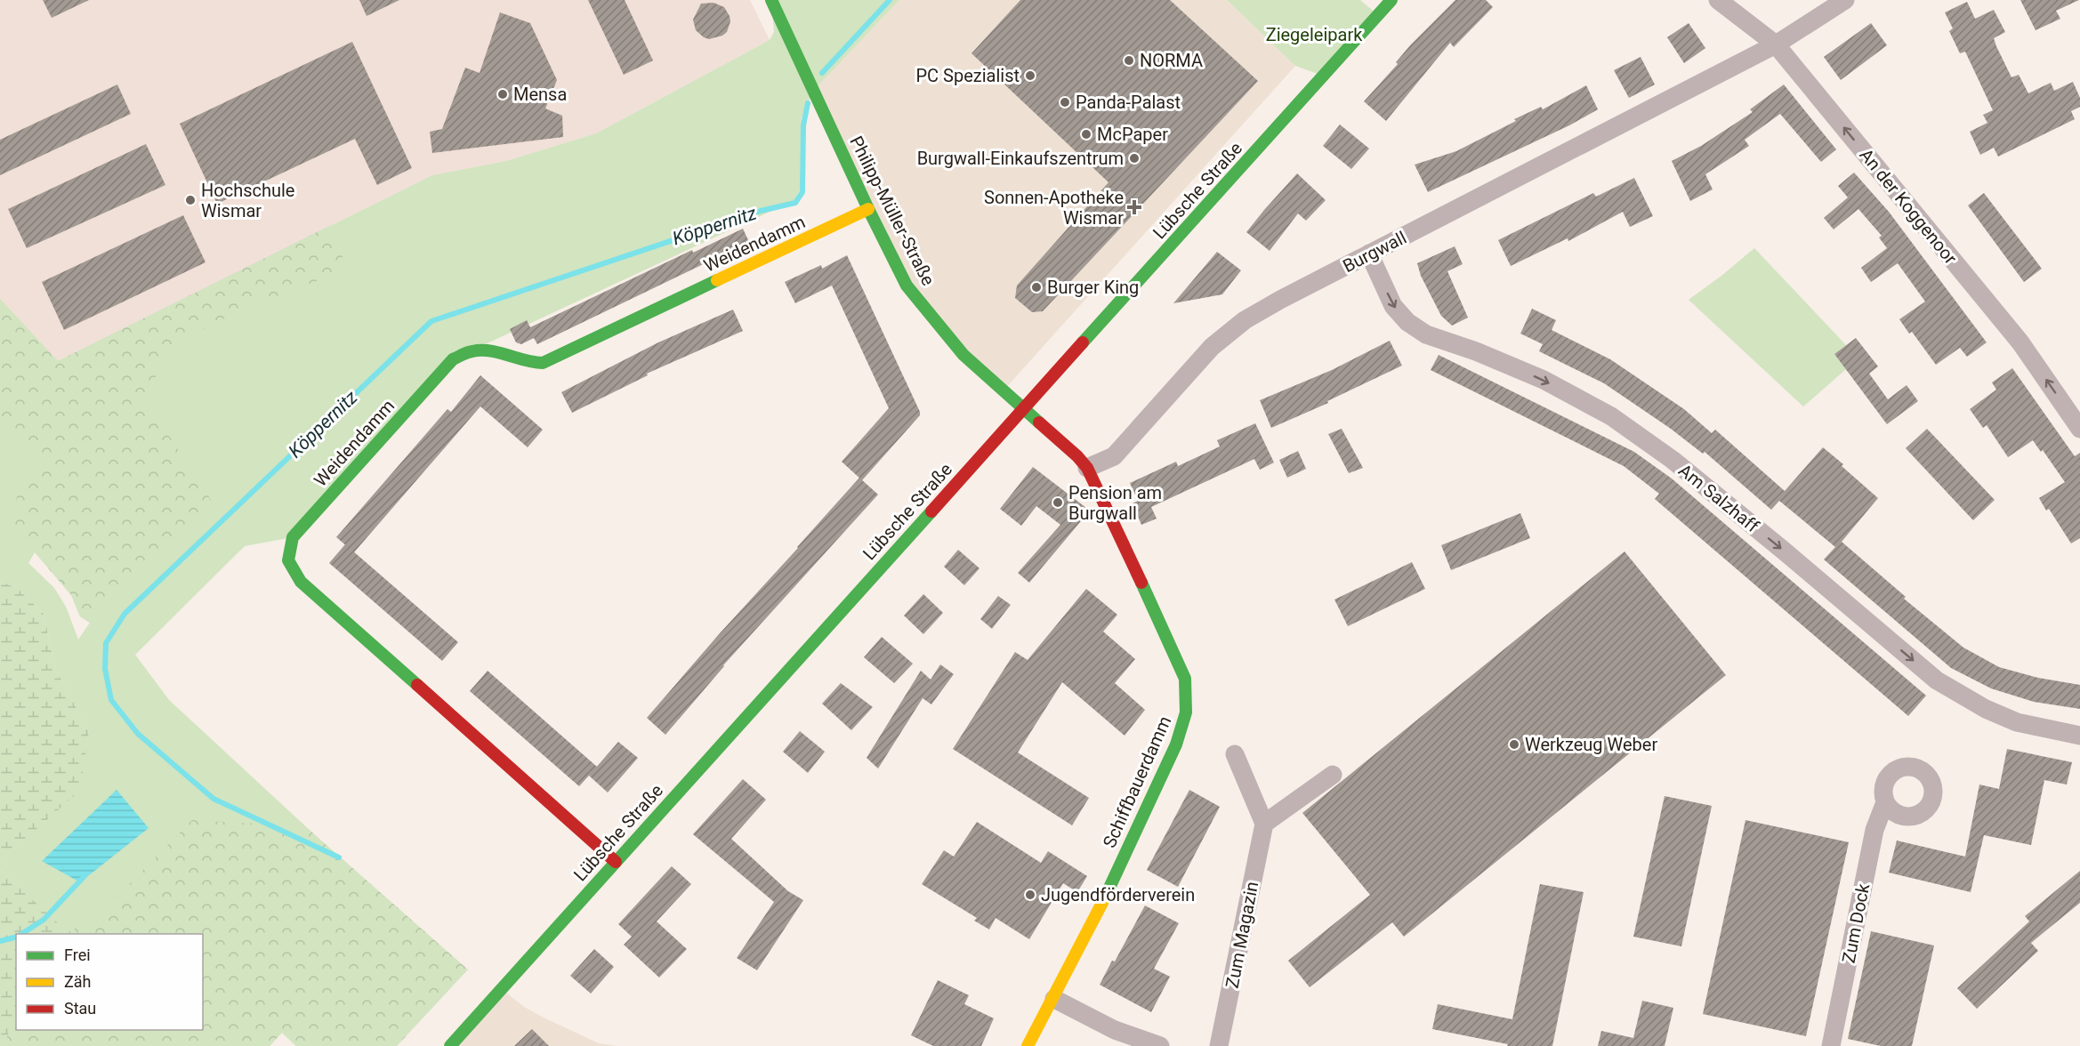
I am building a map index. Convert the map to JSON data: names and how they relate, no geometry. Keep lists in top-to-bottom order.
{
  "streets": {
    "street": [
      "Lübsche Straße",
      "An der Koggenoor",
      "Philipp-Müller-Straße",
      "Weidendamm",
      "Burgwall",
      "Am Salzhaff",
      "Schiffbauerdamm",
      "Zum Dock",
      "Zum Magazin"
    ]
  },
  "crossings": [
    ["Lübsche Straße", "Philipp-Müller-Straße"],
    ["Lübsche Straße", "Weidendamm"],
    ["An der Koggenoor", "Burgwall"],
    ["Philipp-Müller-Straße", "Weidendamm"],
    ["Burgwall", "Am Salzhaff"],
    ["Burgwall", "Schiffbauerdamm"]
  ],
  "one_way": ["An der Koggenoor", "Am Salzhaff"],
  "water": ["Köppernitz"],
  "parks": ["Ziegeleipark"],
  "places": {
    "other": [
      "NORMA",
      "PC Spezialist",
      "Mensa",
      "Panda-Palast",
      "McPaper",
      "Burgwall-Einkaufszentrum",
      "Hochschule Wismar",
      "Burger King",
      "Pension am Burgwall",
      "Werkzeug Weber",
      "Jugendförderverein"
    ],
    "health": ["Sonnen-Apotheke Wismar"]
  },
  "legend": ["Frei", "Zäh", "Stau"]
}
